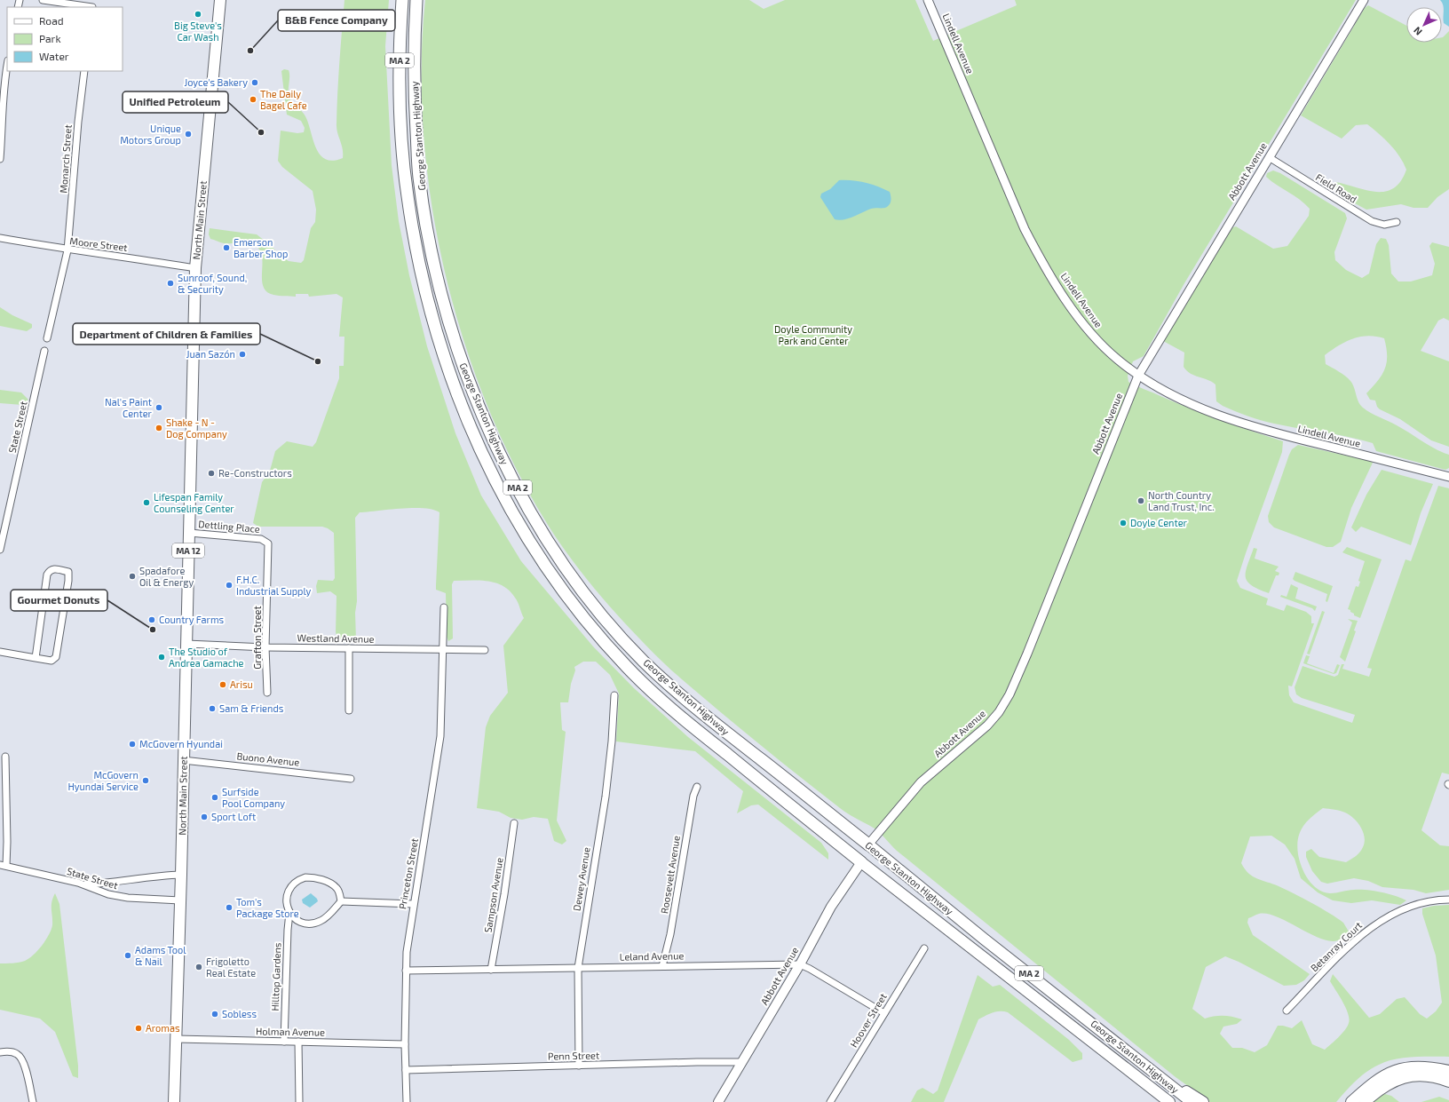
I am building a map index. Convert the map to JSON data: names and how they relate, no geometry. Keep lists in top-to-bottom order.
{
  "streets": {
    "highway": [
      "MA 2",
      "George Stanton Highway",
      "North Main Street",
      "MA 12"
    ],
    "main road": ["Abbott Avenue"],
    "street": [
      "Lindell Avenue",
      "Monarch Street",
      "Field Road",
      "Moore Street",
      "State Street",
      "Dettling Place",
      "Grafton Street",
      "Westland Avenue",
      "Buono Avenue",
      "Princeton Street",
      "Roosevelt Avenue",
      "Dewey Avenue",
      "Sampson Avenue",
      "Betanray Court",
      "Leland Avenue",
      "Hilltop Gardens",
      "Hoover Street",
      "Holman Avenue",
      "Penn Street"
    ]
  },
  "crossings": [
    ["Lindell Avenue", "Abbott Avenue"],
    ["George Stanton Highway", "Abbott Avenue"],
    ["Monarch Street", "Moore Street"],
    ["Abbott Avenue", "Field Road"],
    ["Abbott Avenue", "Leland Avenue"],
    ["Abbott Avenue", "Penn Street"],
    ["North Main Street", "Moore Street"],
    ["North Main Street", "State Street"],
    ["North Main Street", "Dettling Place"],
    ["North Main Street", "Westland Avenue"],
    ["North Main Street", "Buono Avenue"],
    ["North Main Street", "Holman Avenue"],
    ["Dettling Place", "Grafton Street"],
    ["Grafton Street", "Westland Avenue"],
    ["Westland Avenue", "Princeton Street"],
    ["Princeton Street", "Leland Avenue"],
    ["Princeton Street", "Holman Avenue"],
    ["Princeton Street", "Penn Street"],
    ["Roosevelt Avenue", "Leland Avenue"],
    ["Dewey Avenue", "Leland Avenue"],
    ["Dewey Avenue", "Penn Street"],
    ["Sampson Avenue", "Leland Avenue"],
    ["Leland Avenue", "Hoover Street"],
    ["Hilltop Gardens", "Holman Avenue"]
  ],
  "parks": ["Doyle Community Park and Center"],
  "places": [
    "Big Steve's Car Wash",
    "B&B Fence Company",
    "Joyce's Bakery",
    "The Daily Bagel Cafe",
    "Unified Petroleum",
    "Unique Motors Group",
    "Emerson Barber Shop",
    "Sunroof, Sound, & Security",
    "Juan Sazón",
    "Department of Children & Families",
    "Nal's Paint Center",
    "Shake - N - Dog Company",
    "Re-Constructors",
    "North Country Land Trust, Inc.",
    "Lifespan Family Counseling Center",
    "Doyle Center",
    "Spadafore Oil & Energy",
    "F.H.C. Industrial Supply",
    "Country Farms",
    "Gourmet Donuts",
    "The Studio of Andrea Gamache",
    "Arisu",
    "Sam & Friends",
    "McGovern Hyundai",
    "McGovern Hyundai Service",
    "Surfside Pool Company",
    "Sport Loft",
    "Tom's Package Store",
    "Adams Tool & Nail",
    "Frigoletto Real Estate",
    "Sobless",
    "Aromas"
  ],
  "legend": ["Road", "Park", "Water"],
  "north": "bottom left"
}
